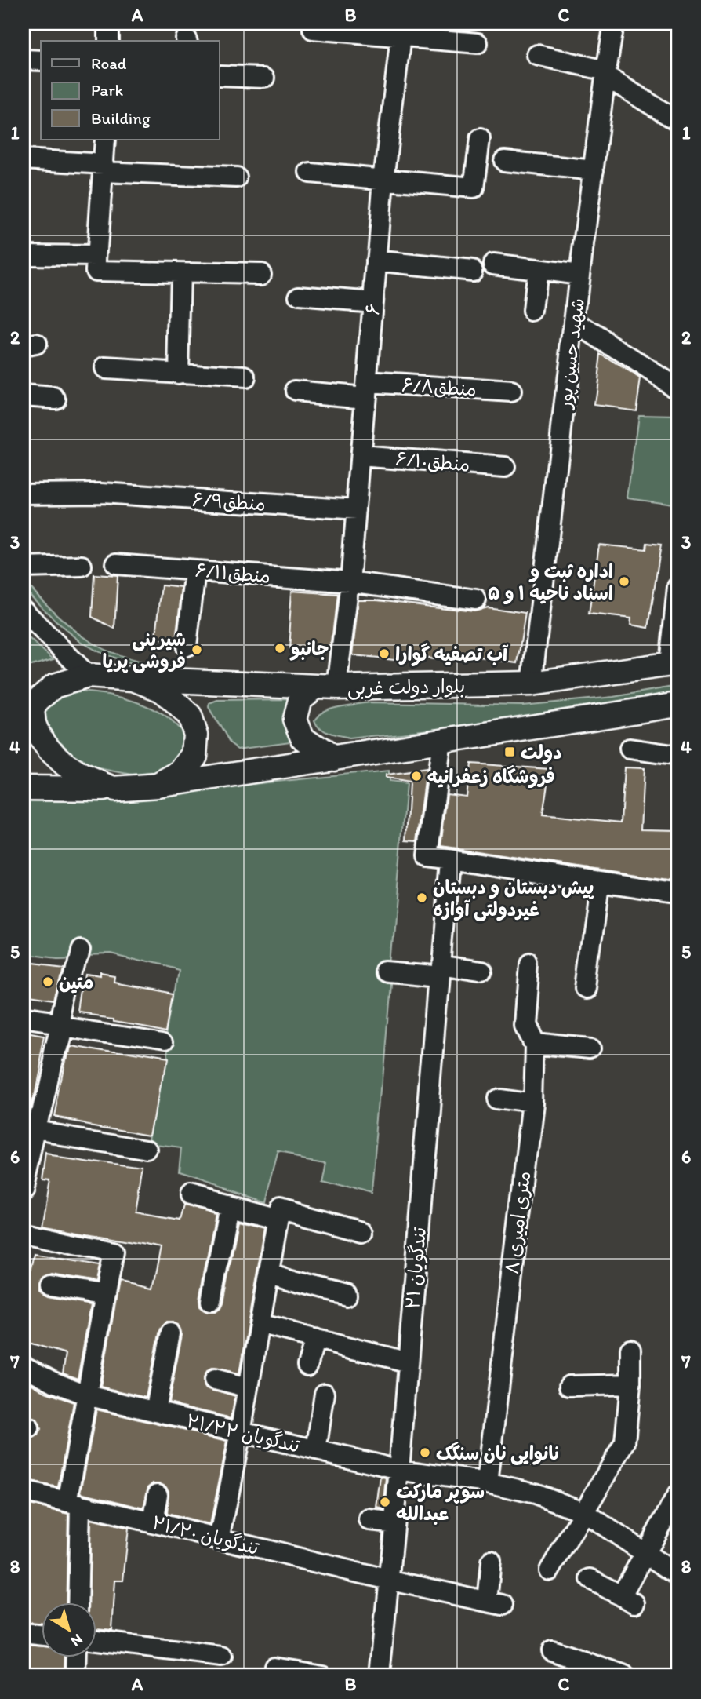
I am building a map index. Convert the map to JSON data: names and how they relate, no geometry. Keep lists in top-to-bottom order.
{
  "streets": {
    "main road": ["بلوار دولت غربی"],
    "street": [
      "۶",
      "شهید حسن پور",
      "منطق۶/۸",
      "منطق۶/۱۰",
      "منطق۶/۹",
      "منطق۶/۱۱",
      "۸ متری امیری",
      "۲۱ تندگویان",
      "۲۱/۲۲ تندگویان",
      "۲۱/۲۰ تندگویان"
    ]
  },
  "crossings": [
    ["۶", "منطق۶/۸"],
    ["۶", "منطق۶/۱۰"],
    ["۶", "منطق۶/۹"],
    ["۶", "منطق۶/۱۱"],
    ["۶", "بلوار دولت غربی"],
    ["شهید حسن پور", "بلوار دولت غربی"],
    ["۸ متری امیری", "۲۱/۲۲ تندگویان"],
    ["۲۱ تندگویان", "۲۱/۲۲ تندگویان"],
    ["۲۱ تندگویان", "۲۱/۲۰ تندگویان"]
  ],
  "places": {
    "other": [
      "اداره ثبت و اسناد ناحیه ۱ و ۵",
      "جانبو",
      "شیرینی فروشی پریا",
      "آب تصفیه گوارا",
      "فروشگاه زعفرانیه",
      "پیش دبستان و دبستان غیردولتی آوازه",
      "متین",
      "نانوایی نان سنگک",
      "سوپر مارکت عبدالله"
    ],
    "transit": ["دولت"]
  },
  "legend": ["Road", "Park", "Building"],
  "north": "bottom right",
  "grid": {
    "columns": ["A", "B", "C"],
    "rows": [
      "1",
      "2",
      "3",
      "4",
      "5",
      "6",
      "7",
      "8"
    ]
  }
}
